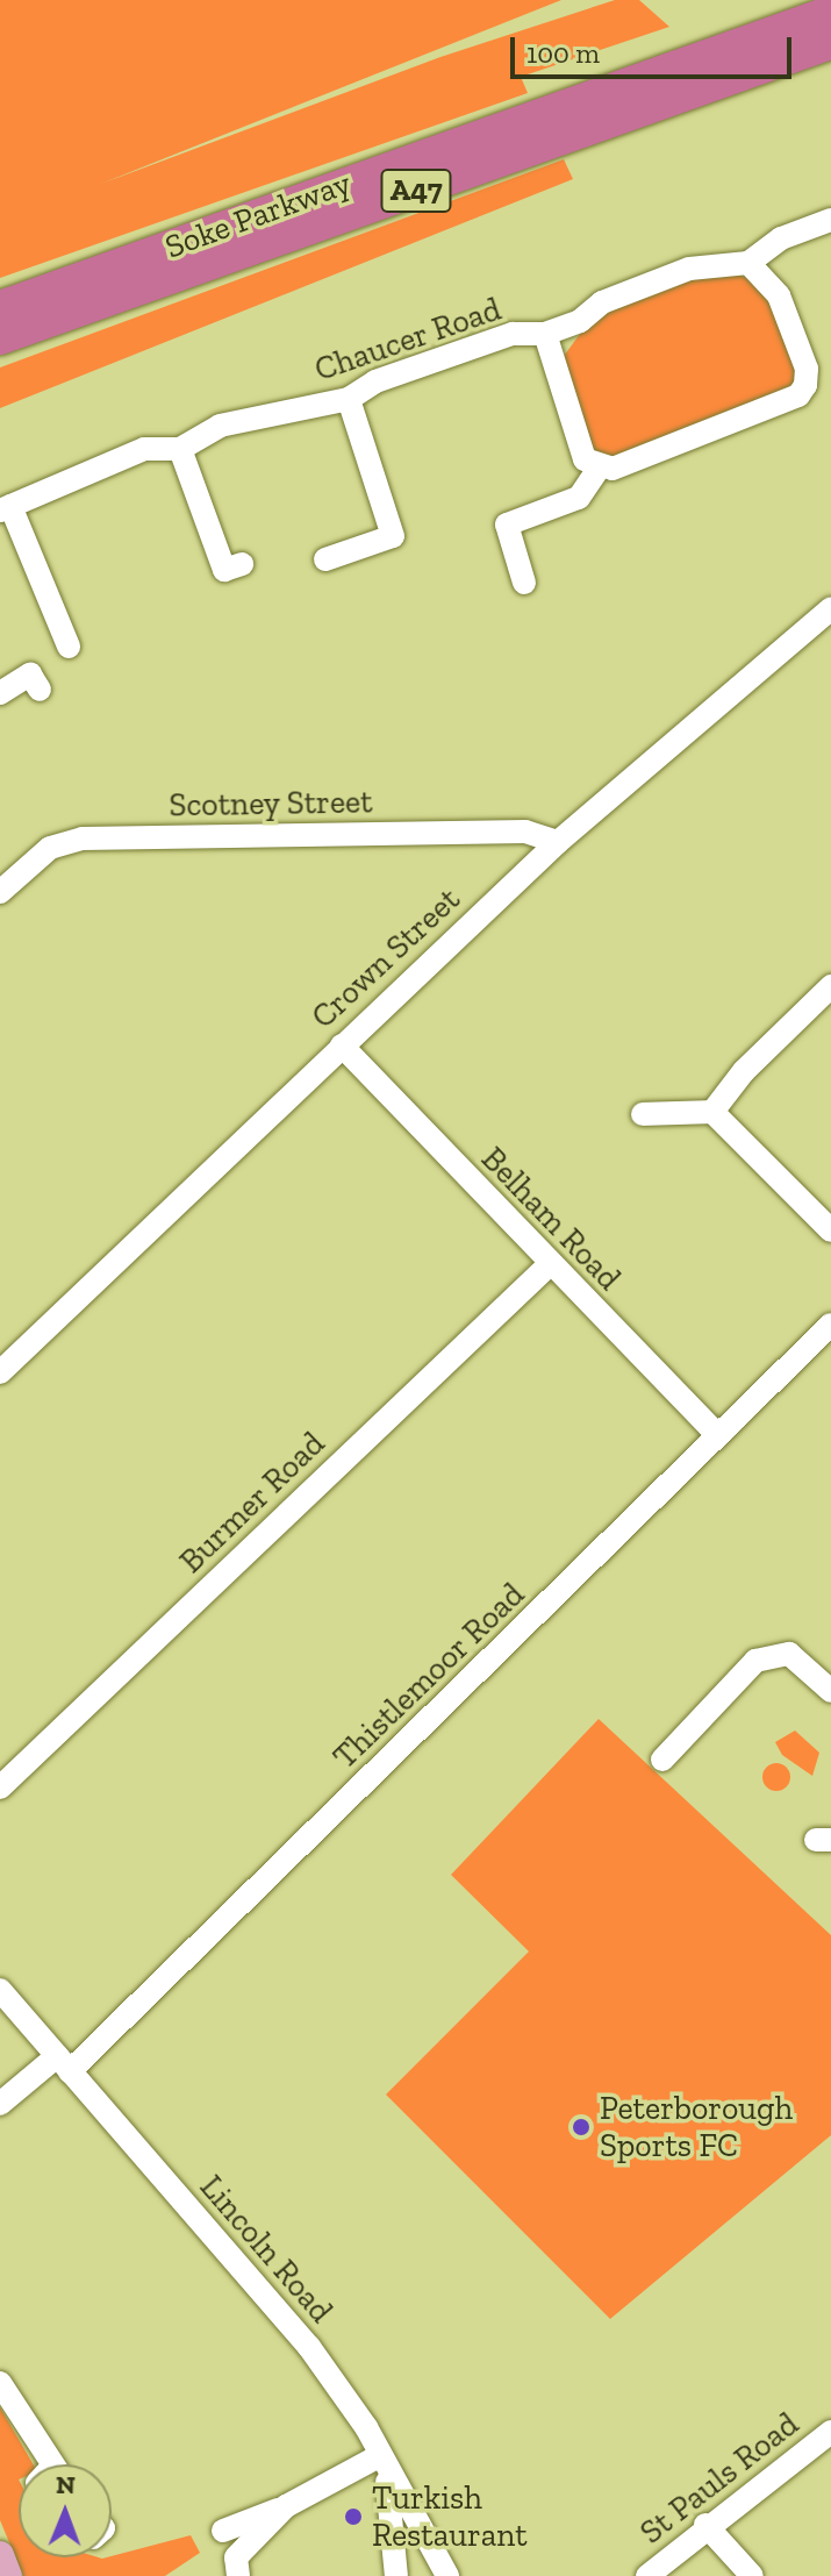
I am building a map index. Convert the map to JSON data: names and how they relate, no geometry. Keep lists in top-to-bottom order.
{
  "streets": {
    "highway": ["A47", "Soke Parkway"],
    "street": [
      "Chaucer Road",
      "Scotney Street",
      "Crown Street",
      "Belham Road",
      "Burmer Road",
      "Thistlemoor Road",
      "Lincoln Road",
      "St Pauls Road"
    ]
  },
  "crossings": [
    ["Scotney Street", "Crown Street"],
    ["Crown Street", "Belham Road"],
    ["Belham Road", "Burmer Road"],
    ["Belham Road", "Thistlemoor Road"],
    ["Thistlemoor Road", "Lincoln Road"]
  ],
  "places": ["Peterborough Sports FC", "Turkish Restaurant"],
  "scale_bar": "100 m",
  "north": "top"
}
